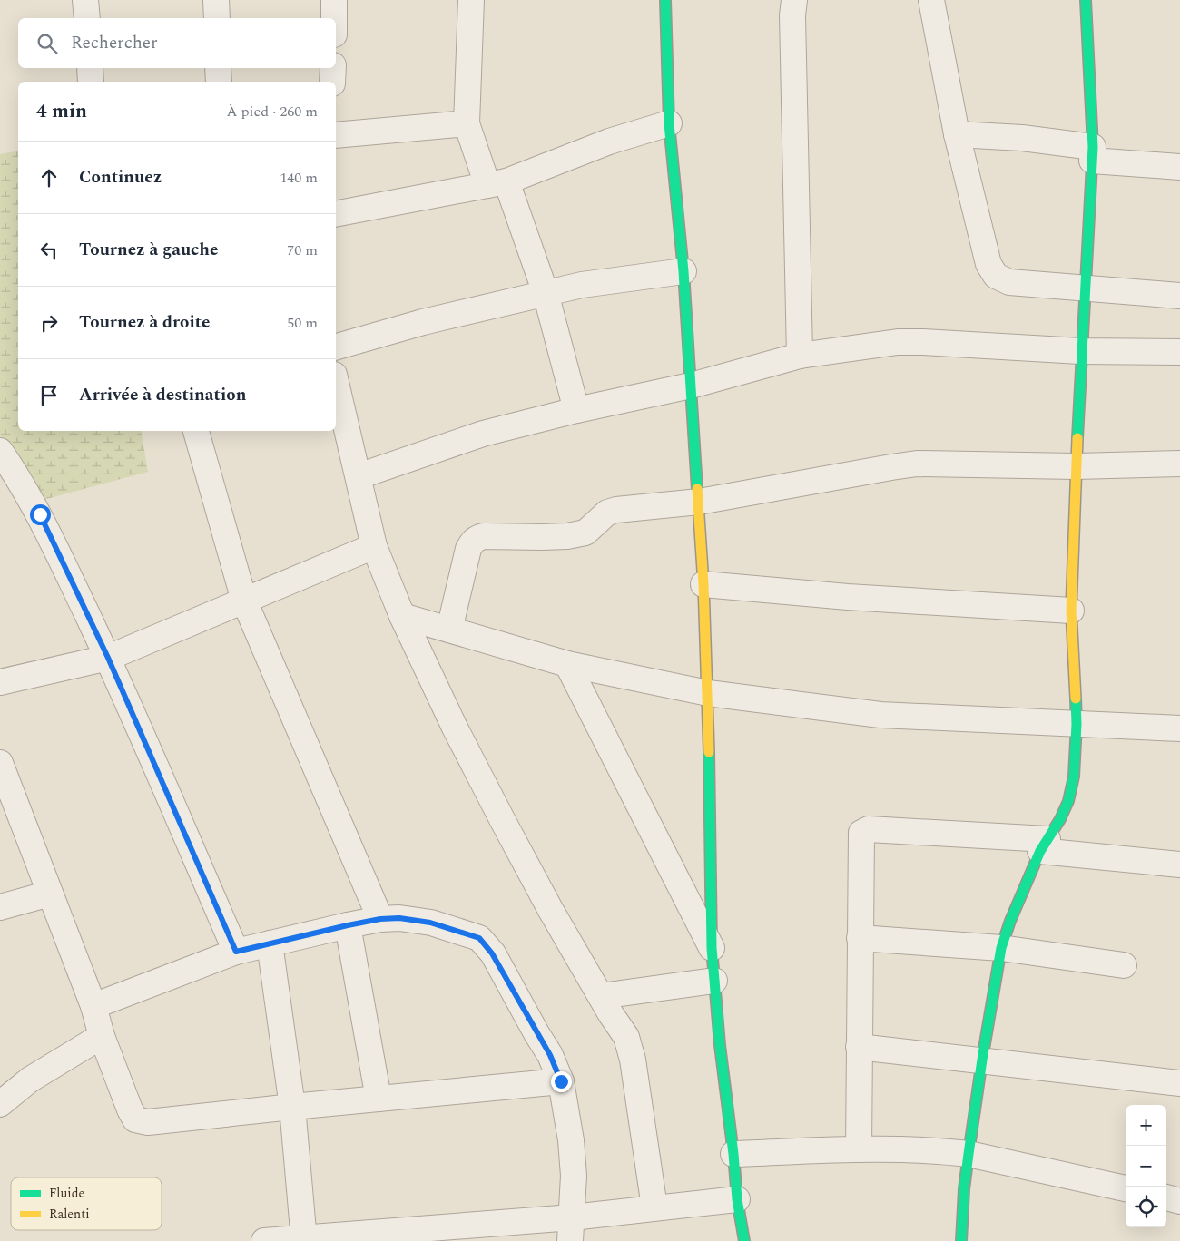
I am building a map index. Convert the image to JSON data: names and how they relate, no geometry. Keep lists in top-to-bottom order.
{
  "legend": ["Fluide", "Ralenti"],
  "page": {
    "search": "Rechercher",
    "heading": ["4 min", "À pied · 260 m"],
    "list": [
      ["Continuez", "140 m"],
      ["Tournez à gauche", "70 m"],
      ["Tournez à droite", "50 m"],
      "Arrivée à destination"
    ],
    "map_buttons": ["+", "−"]
  }
}
